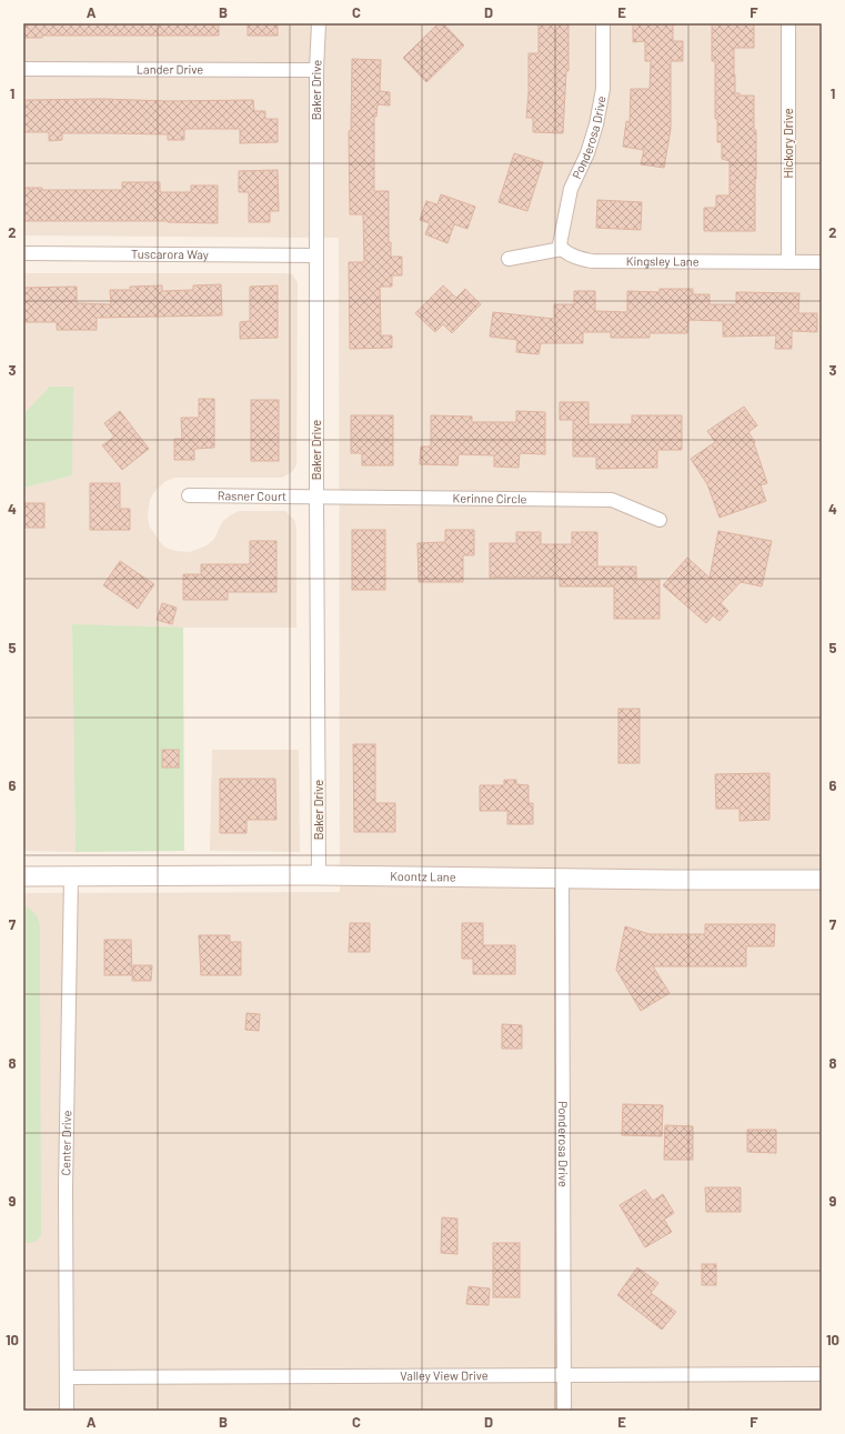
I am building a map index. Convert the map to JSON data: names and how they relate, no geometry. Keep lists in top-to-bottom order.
{
  "streets": {
    "street": [
      "Lander Drive",
      "Baker Drive",
      "Ponderosa Drive",
      "Hickory Drive",
      "Tuscarora Way",
      "Kingsley Lane",
      "Rasner Court",
      "Kerinne Circle",
      "Koontz Lane",
      "Center Drive",
      "Valley View Drive"
    ]
  },
  "crossings": [
    ["Lander Drive", "Baker Drive"],
    ["Baker Drive", "Tuscarora Way"],
    ["Baker Drive", "Rasner Court"],
    ["Baker Drive", "Kerinne Circle"],
    ["Baker Drive", "Koontz Lane"],
    ["Ponderosa Drive", "Kingsley Lane"],
    ["Ponderosa Drive", "Koontz Lane"],
    ["Ponderosa Drive", "Valley View Drive"],
    ["Hickory Drive", "Kingsley Lane"],
    ["Rasner Court", "Kerinne Circle"],
    ["Koontz Lane", "Center Drive"],
    ["Center Drive", "Valley View Drive"]
  ],
  "grid": {
    "columns": [
      "A",
      "B",
      "C",
      "D",
      "E",
      "F"
    ],
    "rows": [
      "1",
      "2",
      "3",
      "4",
      "5",
      "6",
      "7",
      "8",
      "9",
      "10"
    ]
  }
}
